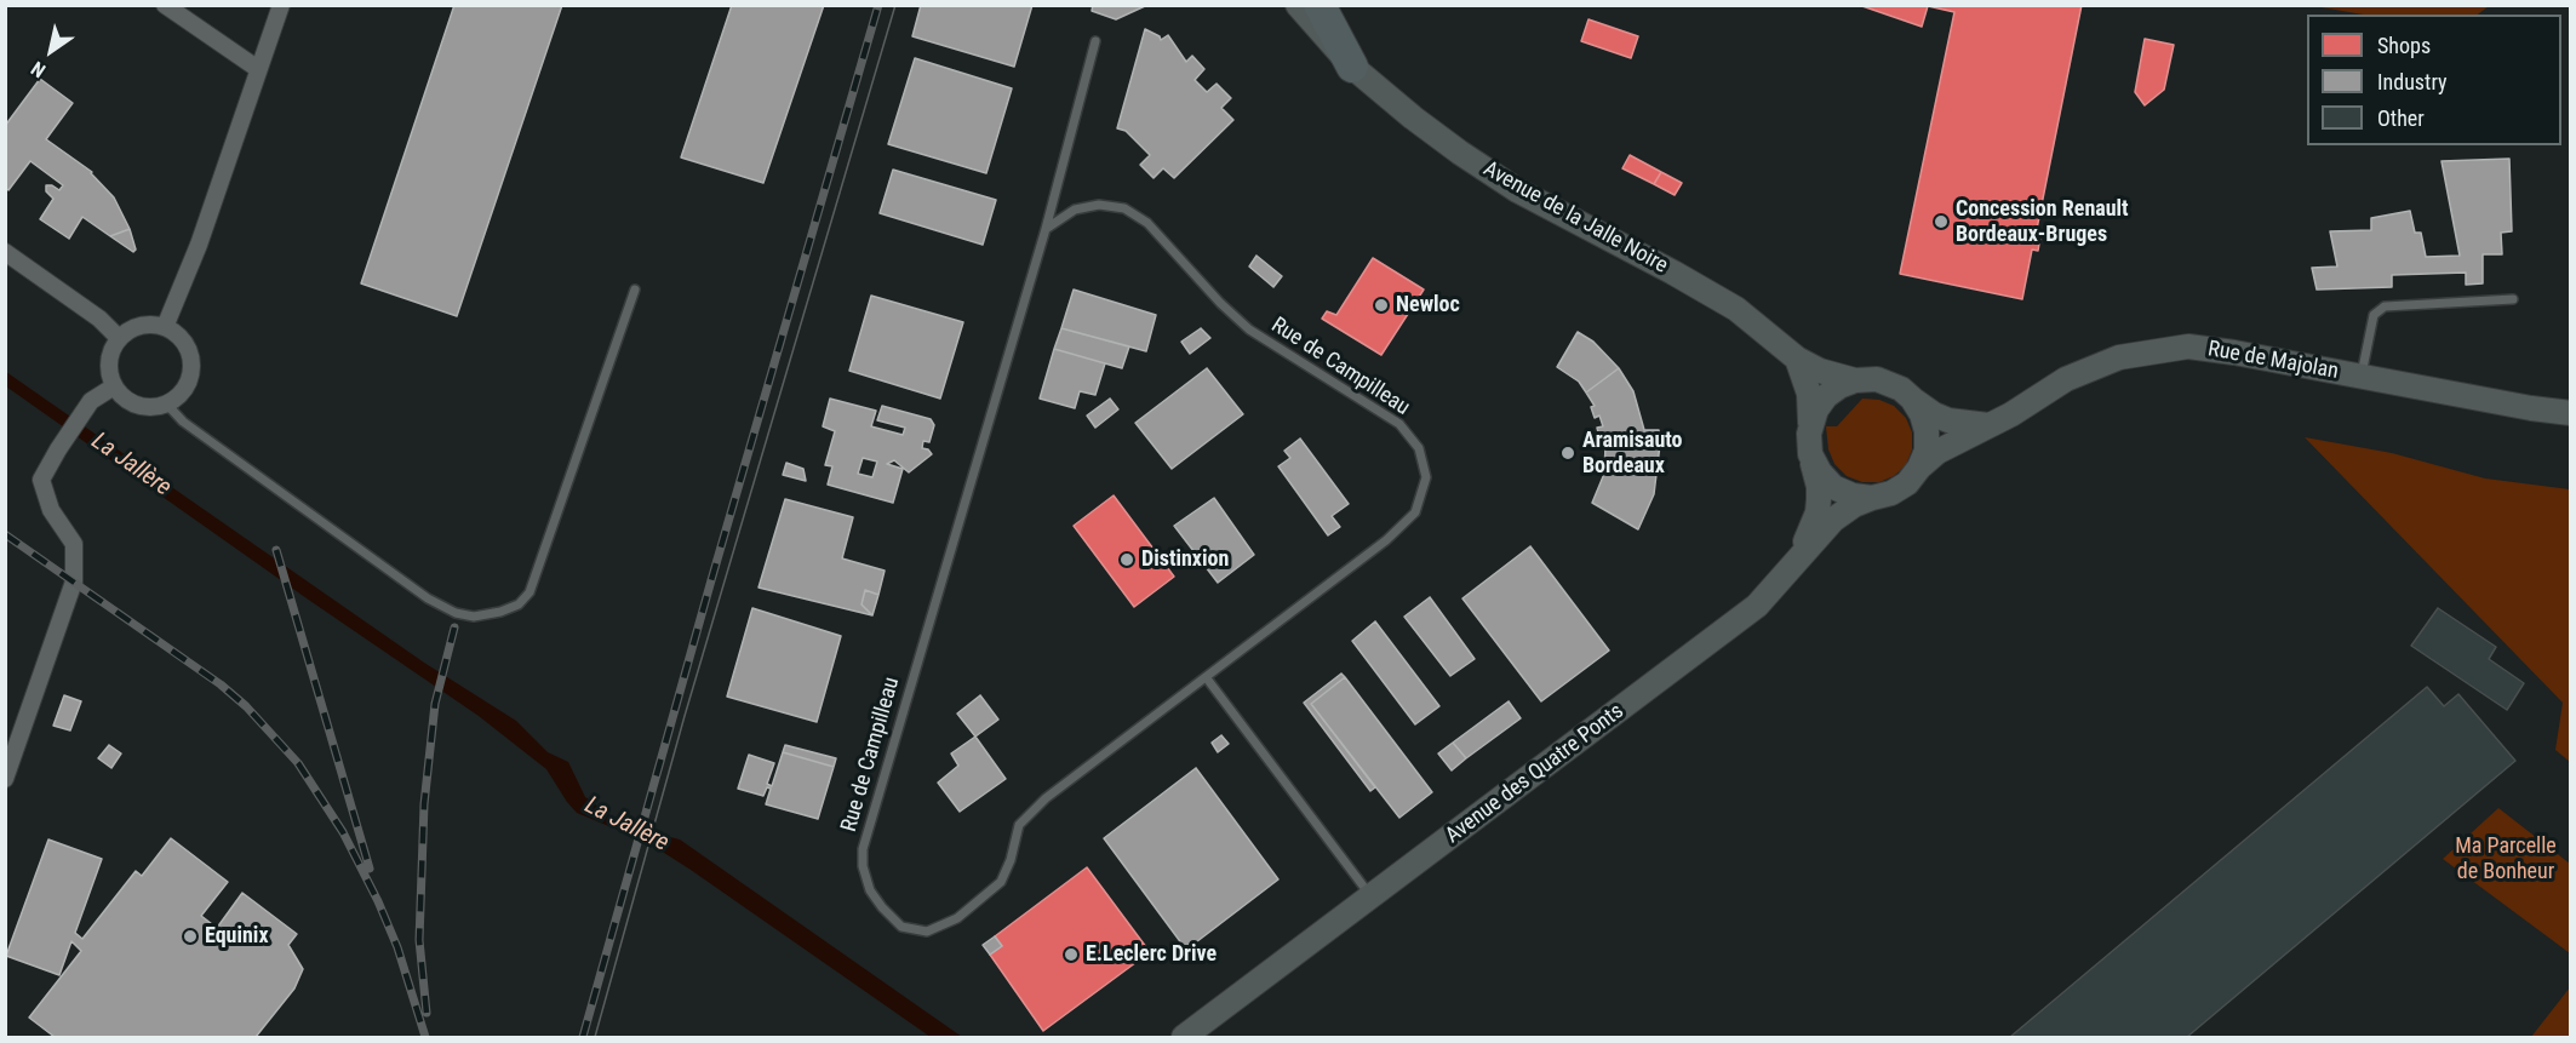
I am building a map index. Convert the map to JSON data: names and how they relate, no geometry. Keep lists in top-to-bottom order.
{
  "streets": {
    "main road": ["Avenue de la Jalle Noire", "Rue de Majolan", "Avenue des Quatre Ponts"],
    "lane": ["Rue de Campilleau"]
  },
  "crossings": [
    ["Rue de Majolan", "Avenue des Quatre Ponts"]
  ],
  "water": ["La Jallère"],
  "parks": ["Ma Parcelle de Bonheur"],
  "places": [
    "Concession Renault Bordeaux-Bruges",
    "Newloc",
    "Aramisauto Bordeaux",
    "Distinxion",
    "Equinix",
    "E.Leclerc Drive"
  ],
  "legend": ["Shops", "Industry", "Other"],
  "north": "bottom left"
}
